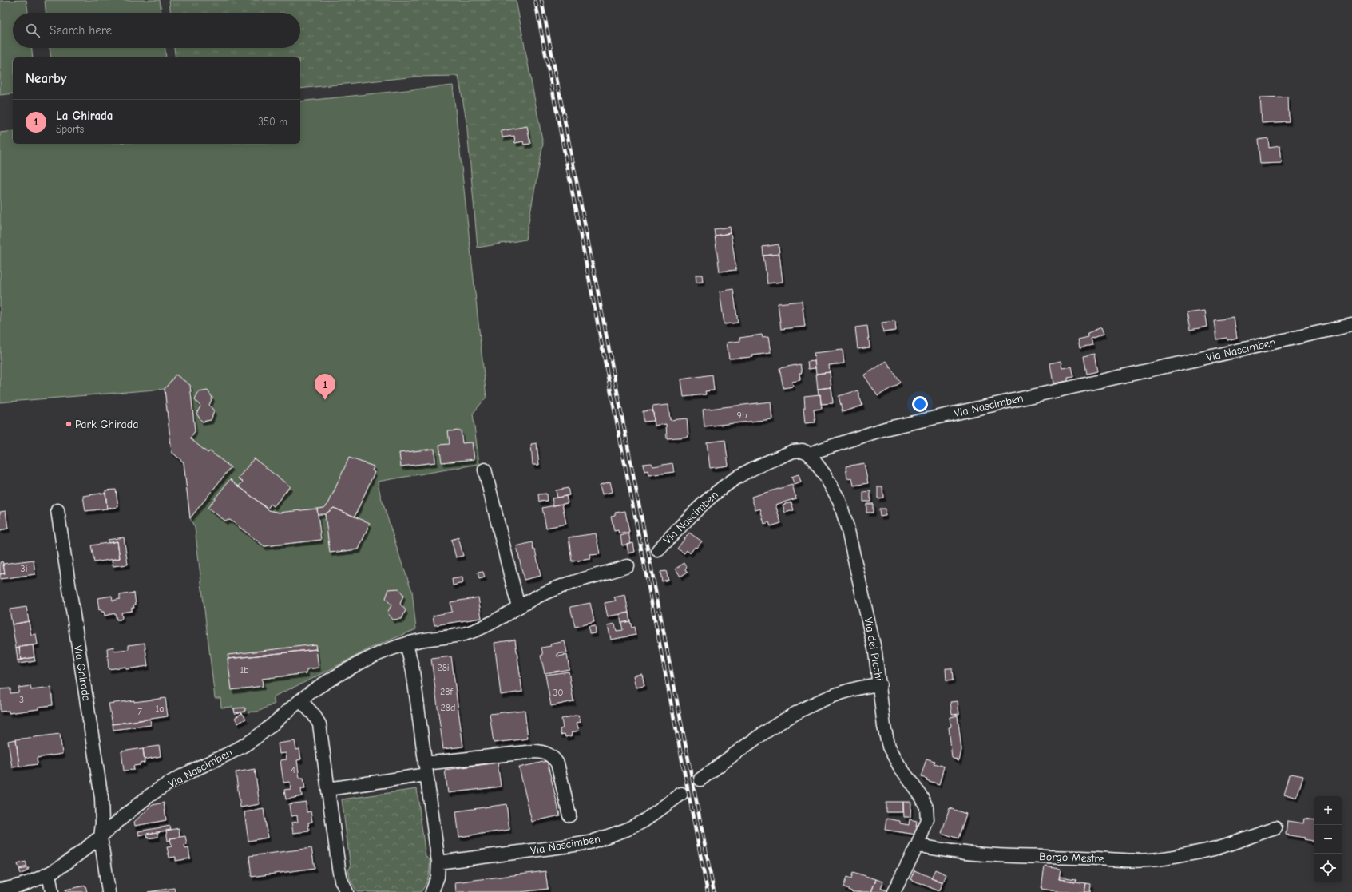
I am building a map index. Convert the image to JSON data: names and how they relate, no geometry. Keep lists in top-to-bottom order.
{
  "streets": {
    "street": [
      "Via Nascimben",
      "Via dei Picchi",
      "Via Ghirada",
      "Borgo Mestre"
    ]
  },
  "crossings": [
    ["Via Nascimben", "Via dei Picchi"],
    ["Via Nascimben", "Via Ghirada"],
    ["Via dei Picchi", "Borgo Mestre"]
  ],
  "places": ["Park Ghirada"],
  "house_numbers": [
    "9b",
    "3i",
    "28i",
    "1b",
    "28f",
    "30",
    "3",
    "28d",
    "1a",
    "7",
    "4"
  ],
  "page": {
    "search": "Search here",
    "heading": "Nearby",
    "list": [
      {
        "mark": "1",
        "name": "La Ghirada",
        "note": "Sports",
        "value": "350 m"
      }
    ],
    "pins": "1",
    "map_buttons": ["+", "−"]
  }
}
